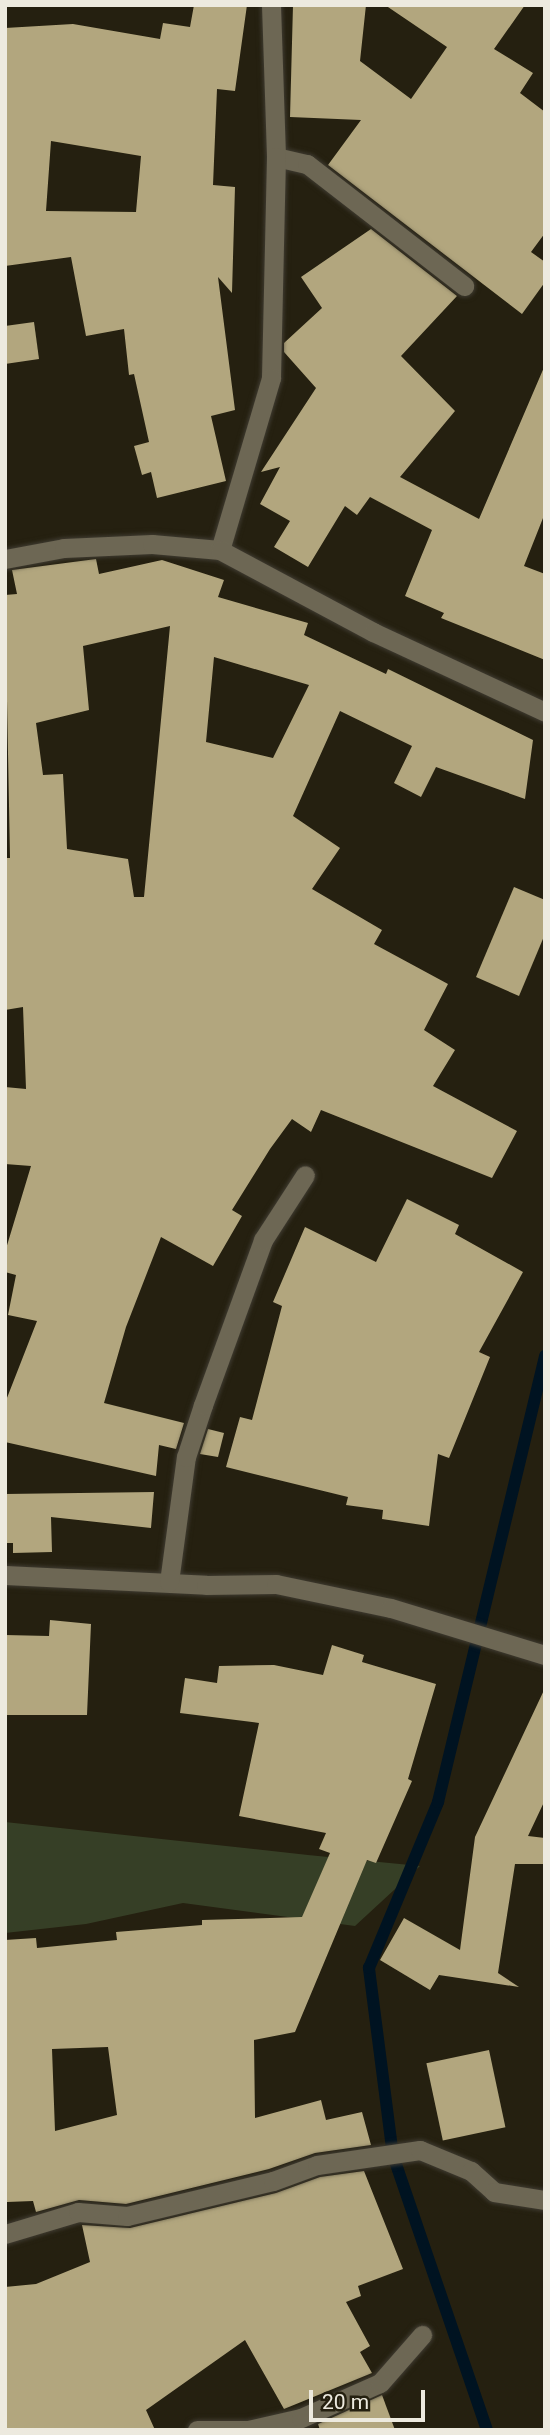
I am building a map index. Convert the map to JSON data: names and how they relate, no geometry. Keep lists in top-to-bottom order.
{
  "scale_bar": "20 m"
}
